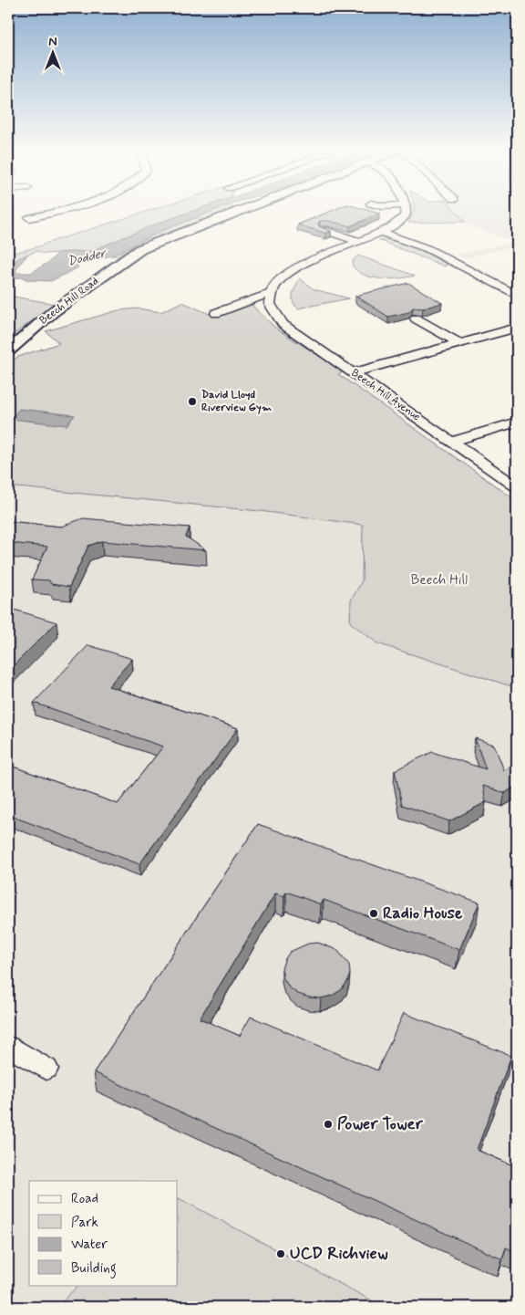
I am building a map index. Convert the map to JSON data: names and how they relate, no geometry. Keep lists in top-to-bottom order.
{
  "streets": {
    "street": ["Beech Hill Road", "Beech Hill Avenue"]
  },
  "water": ["Dodder"],
  "parks": ["Beech Hill"],
  "places": [
    "David Lloyd Riverview Gym",
    "Radio House",
    "Power Tower",
    "UCD Richview"
  ],
  "legend": [
    "Road",
    "Park",
    "Water",
    "Building"
  ],
  "north": "top"
}
